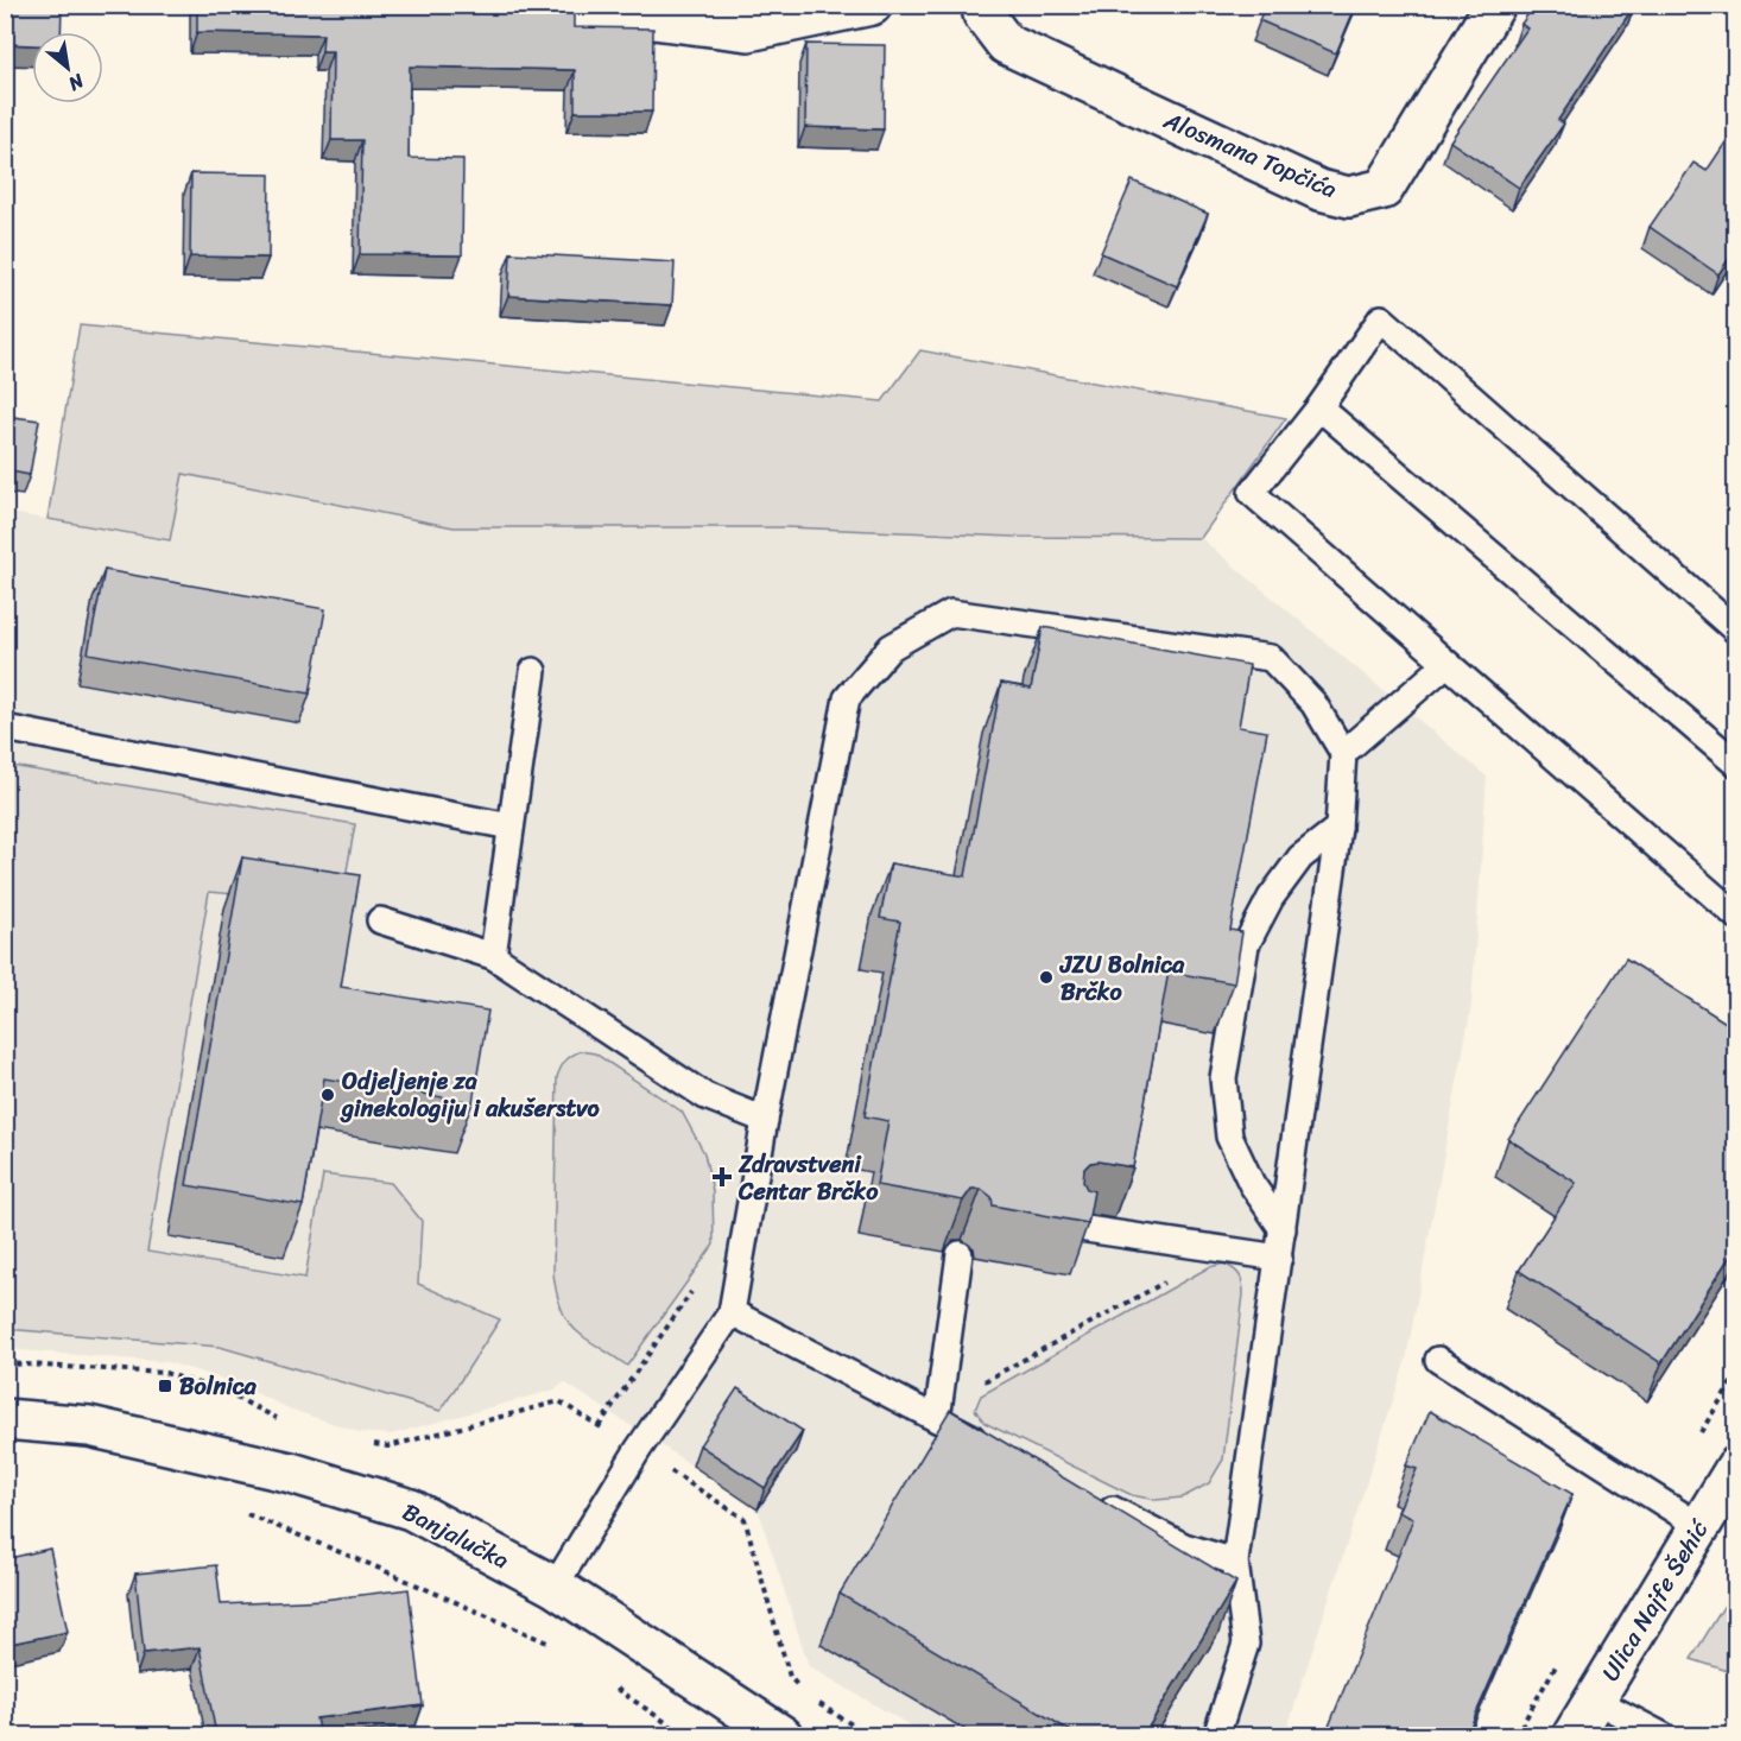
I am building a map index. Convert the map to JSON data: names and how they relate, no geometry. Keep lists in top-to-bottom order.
{
  "streets": {
    "street": ["Alosmana Topčića", "Banjalučka", "Ulica Najfe Šehić"]
  },
  "places": {
    "other": ["JZU Bolnica Brčko", "Odjeljenje za ginekologiju i akušerstvo"],
    "health": ["Zdravstveni Centar Brčko"],
    "transit": ["Bolnica"]
  },
  "north": "bottom right"
}
